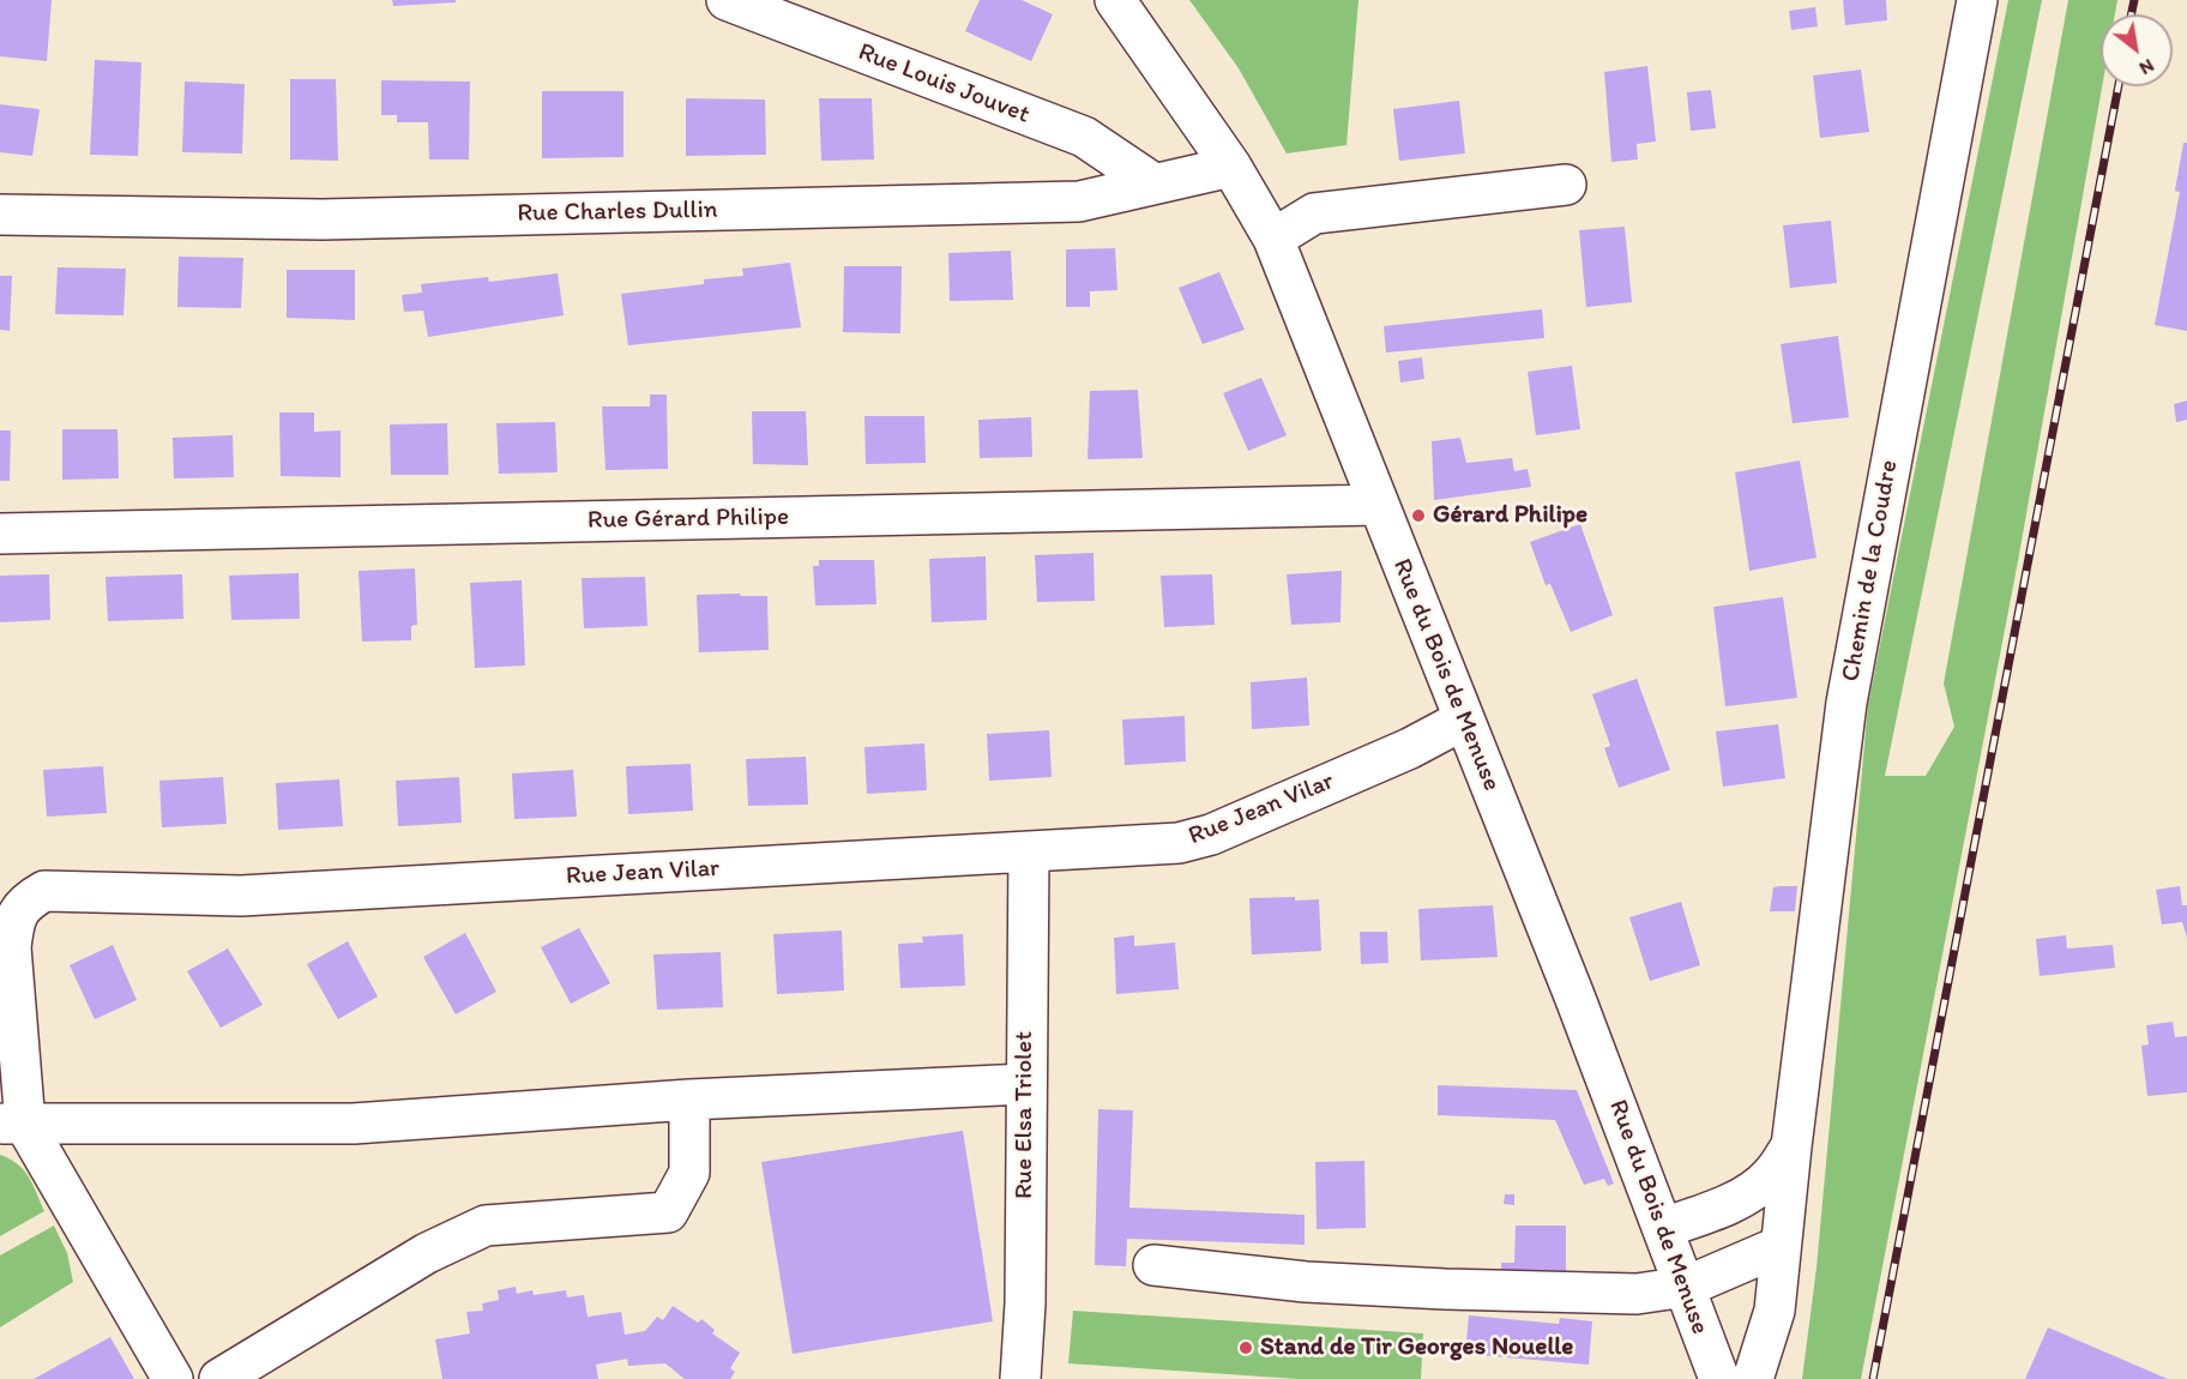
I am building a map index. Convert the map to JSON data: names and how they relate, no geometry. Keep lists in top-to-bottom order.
{
  "streets": {
    "street": [
      "Rue Louis Jouvet",
      "Rue Charles Dullin",
      "Rue Gérard Philipe",
      "Chemin de la Coudre",
      "Rue du Bois de Menuse",
      "Rue Jean Vilar",
      "Rue Elsa Triolet"
    ]
  },
  "crossings": [
    ["Rue Louis Jouvet", "Rue Charles Dullin"],
    ["Rue Charles Dullin", "Rue du Bois de Menuse"],
    ["Rue Gérard Philipe", "Rue du Bois de Menuse"],
    ["Rue du Bois de Menuse", "Rue Jean Vilar"],
    ["Rue Jean Vilar", "Rue Elsa Triolet"]
  ],
  "places": ["Gérard Philipe", "Stand de Tir Georges Nouelle"],
  "north": "bottom right"
}
